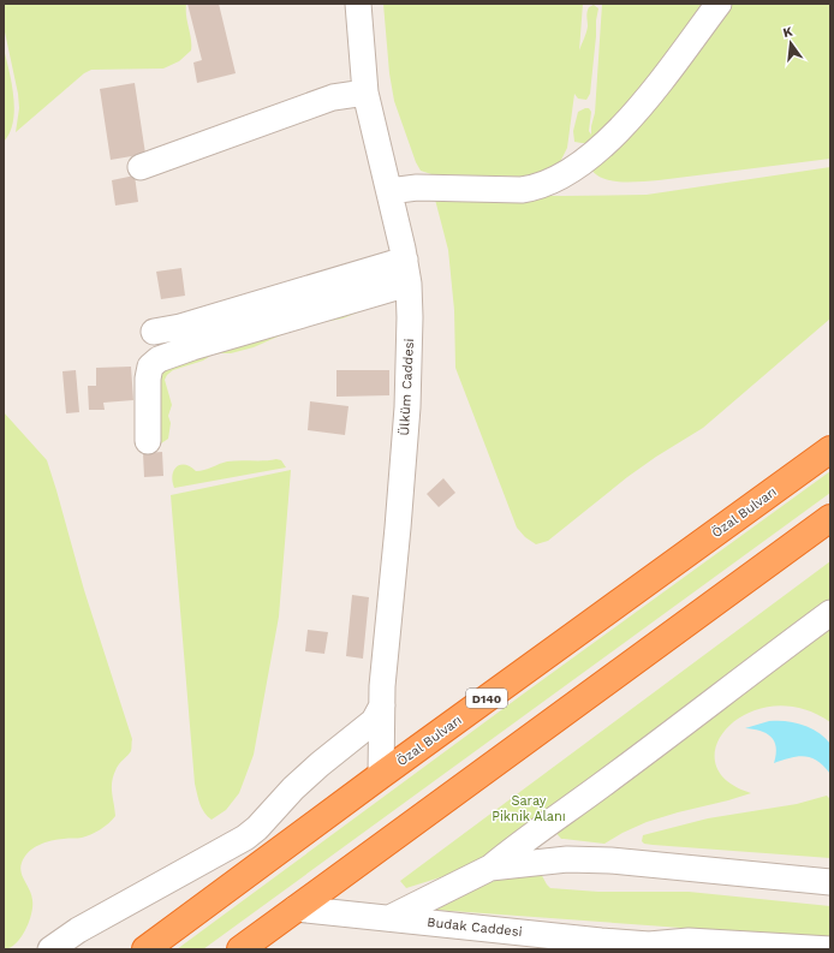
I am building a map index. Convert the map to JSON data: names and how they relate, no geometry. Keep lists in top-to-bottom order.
{
  "streets": {
    "highway": ["Özal Bulvarı", "D140"],
    "street": ["Ülküm Caddesi", "Budak Caddesi"]
  },
  "crossings": [
    ["Ülküm Caddesi", "Özal Bulvarı"]
  ],
  "parks": ["Saray Piknik Alanı"],
  "north": "top"
}
